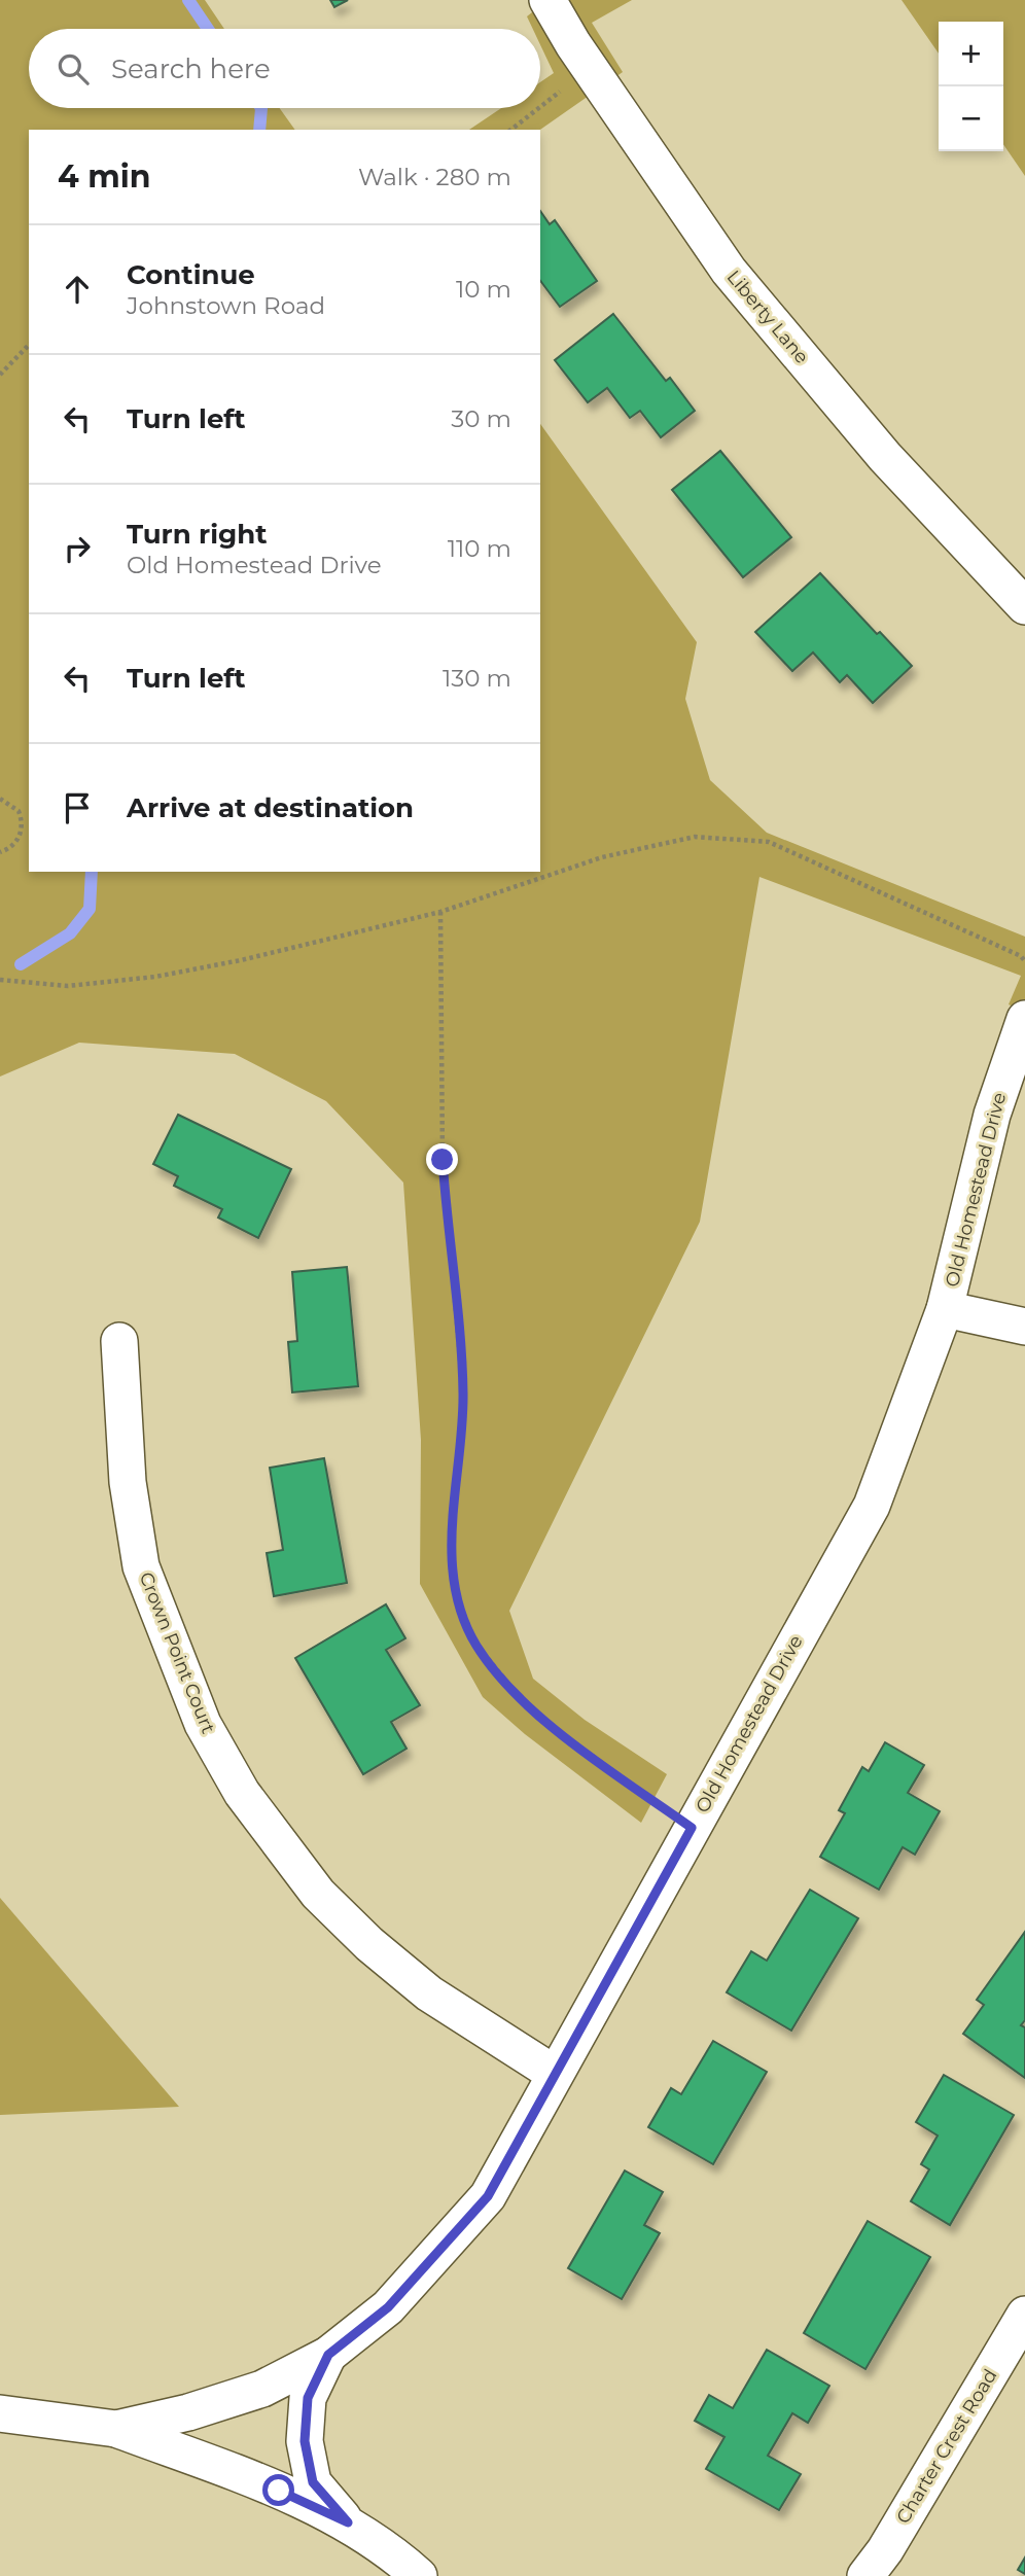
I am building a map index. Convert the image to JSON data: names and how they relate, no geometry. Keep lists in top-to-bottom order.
{
  "streets": {
    "street": [
      "Liberty Lane",
      "Old Homestead Drive",
      "Crown Point Court",
      "Charter Crest Road"
    ]
  },
  "crossings": [
    ["Old Homestead Drive", "Crown Point Court"]
  ],
  "page": {
    "map_buttons": ["+", "−"],
    "search": "Search here",
    "heading": ["4 min", "Walk · 280 m"],
    "list": [
      ["Continue", "Johnstown Road", "10 m"],
      ["Turn left", "30 m"],
      ["Turn right", "Old Homestead Drive", "110 m"],
      ["Turn left", "130 m"],
      "Arrive at destination"
    ]
  }
}
